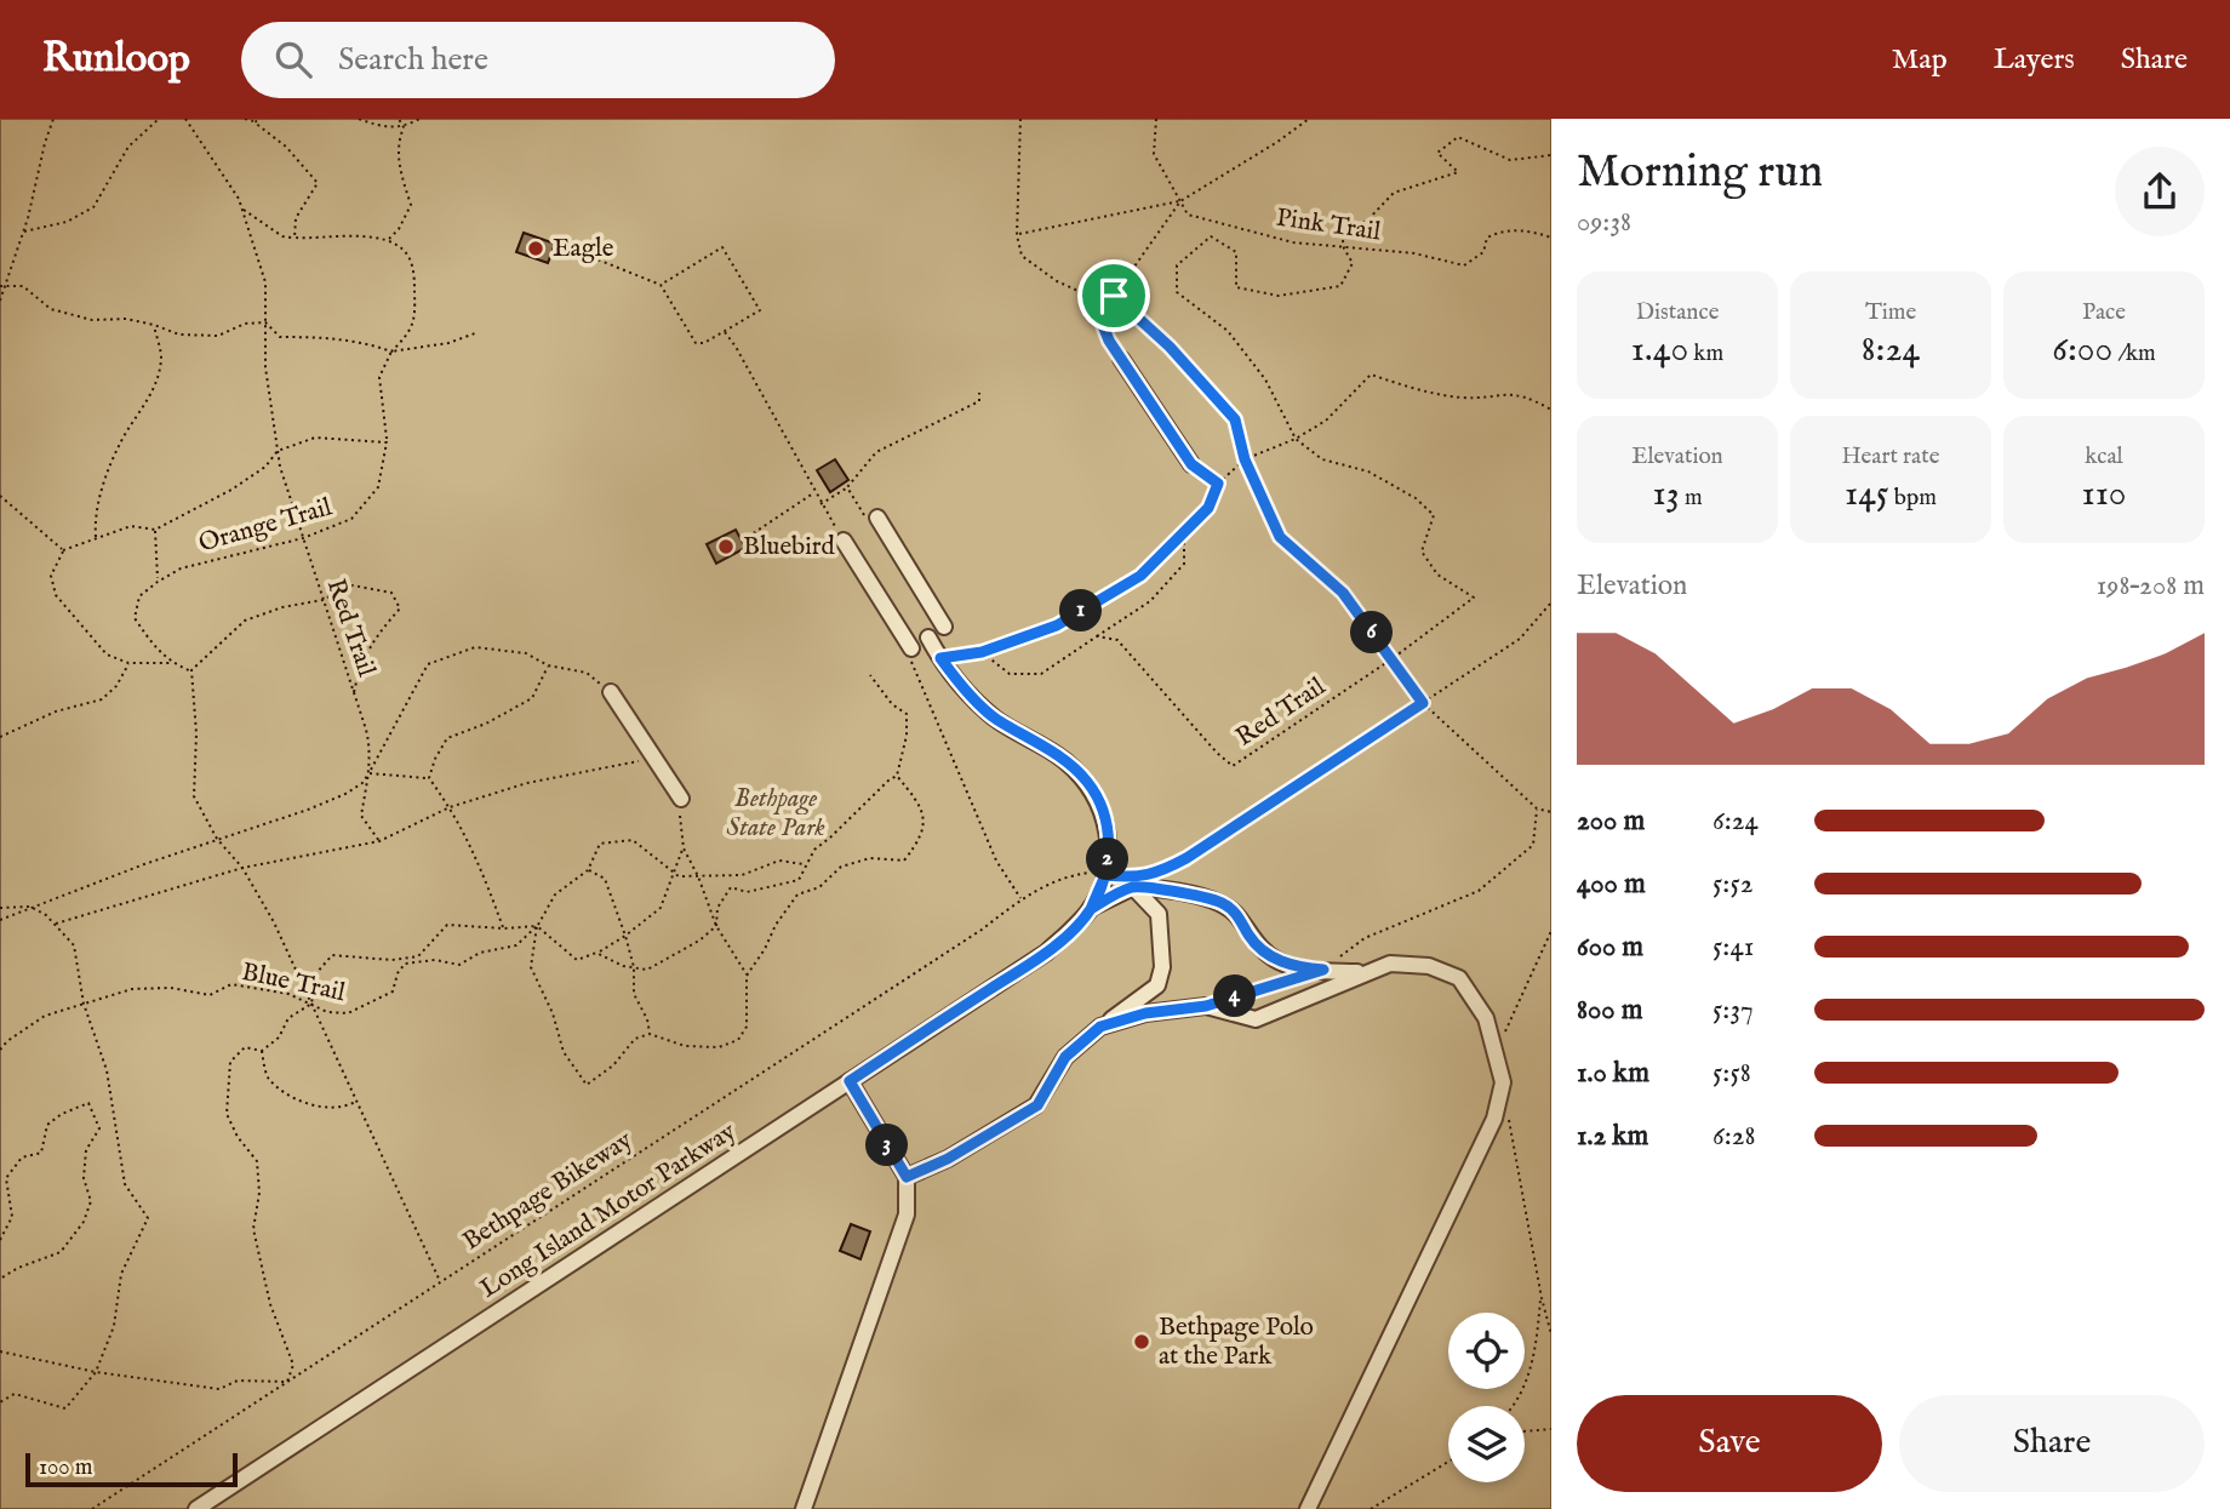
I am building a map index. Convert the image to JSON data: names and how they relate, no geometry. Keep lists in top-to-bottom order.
{
  "streets": {
    "street": ["Long Island Motor Parkway"],
    "path": [
      "Pink Trail",
      "Orange Trail",
      "Red Trail",
      "Blue Trail",
      "Bethpage Bikeway"
    ]
  },
  "crossings": [
    ["Orange Trail", "Red Trail"]
  ],
  "parks": ["Bethpage State Park"],
  "places": ["Eagle", "Bluebird", "Bethpage Polo at the Park"],
  "scale_bar": "100 m",
  "page": {
    "header": "Runloop",
    "search": "Search here",
    "nav": ["Map", "Layers", "Share"],
    "heading": ["Morning run", "09:38"],
    "stats": [
      ["Distance", "1.40 km"],
      ["Time", "8:24"],
      ["Pace", "6:00 /km"],
      ["Elevation", "13 m"],
      ["Heart rate", "145 bpm"],
      ["kcal", "110"]
    ],
    "chart": ["Elevation", "198–208 m"],
    "pins": [
      "1",
      "6",
      "2",
      "4",
      "3"
    ],
    "list": [
      {
        "name": "200 m",
        "note": "6:24"
      },
      {
        "name": "400 m",
        "note": "5:52"
      },
      {
        "name": "600 m",
        "note": "5:41"
      },
      {
        "name": "800 m",
        "note": "5:37"
      },
      {
        "name": "1.0 km",
        "note": "5:58"
      },
      {
        "name": "1.2 km",
        "note": "6:28"
      }
    ],
    "buttons": ["Save", "Share"],
    "scale": "100 m"
  }
}
